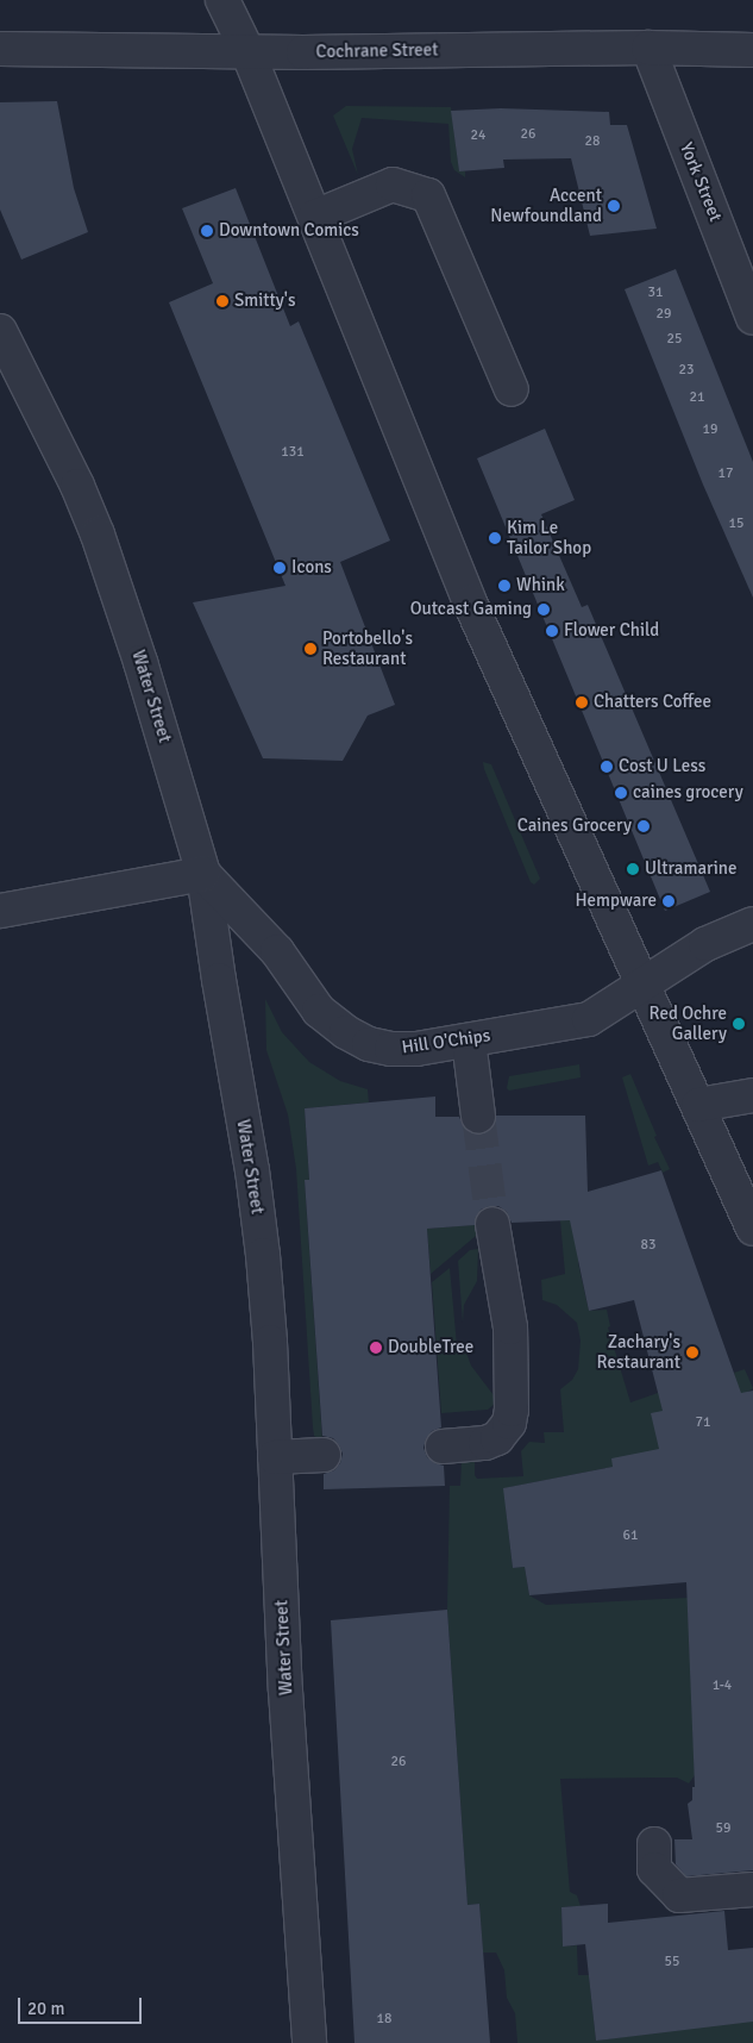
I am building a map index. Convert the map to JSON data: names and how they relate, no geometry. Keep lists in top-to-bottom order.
{
  "streets": {
    "street": [
      "Cochrane Street",
      "York Street",
      "Water Street",
      "Hill O'Chips"
    ]
  },
  "crossings": [
    ["Cochrane Street", "York Street"],
    ["Water Street", "Hill O'Chips"]
  ],
  "places": [
    "Accent Newfoundland",
    "Downtown Comics",
    "Smitty's",
    "Kim Le Tailor Shop",
    "Icons",
    "Whink",
    "Outcast Gaming",
    "Flower Child",
    "Portobello's Restaurant",
    "Chatters Coffee",
    "Cost U Less",
    "caines grocery",
    "Caines Grocery",
    "Ultramarine",
    "Hempware",
    "Red Ochre Gallery",
    "DoubleTree",
    "Zachary's Restaurant"
  ],
  "house_numbers": [
    "26",
    "24",
    "28",
    "31",
    "29",
    "25",
    "23",
    "21",
    "19",
    "131",
    "17",
    "15",
    "83",
    "71",
    "61",
    "1-4",
    "26",
    "59",
    "55",
    "18"
  ],
  "scale_bar": "20 m"
}
